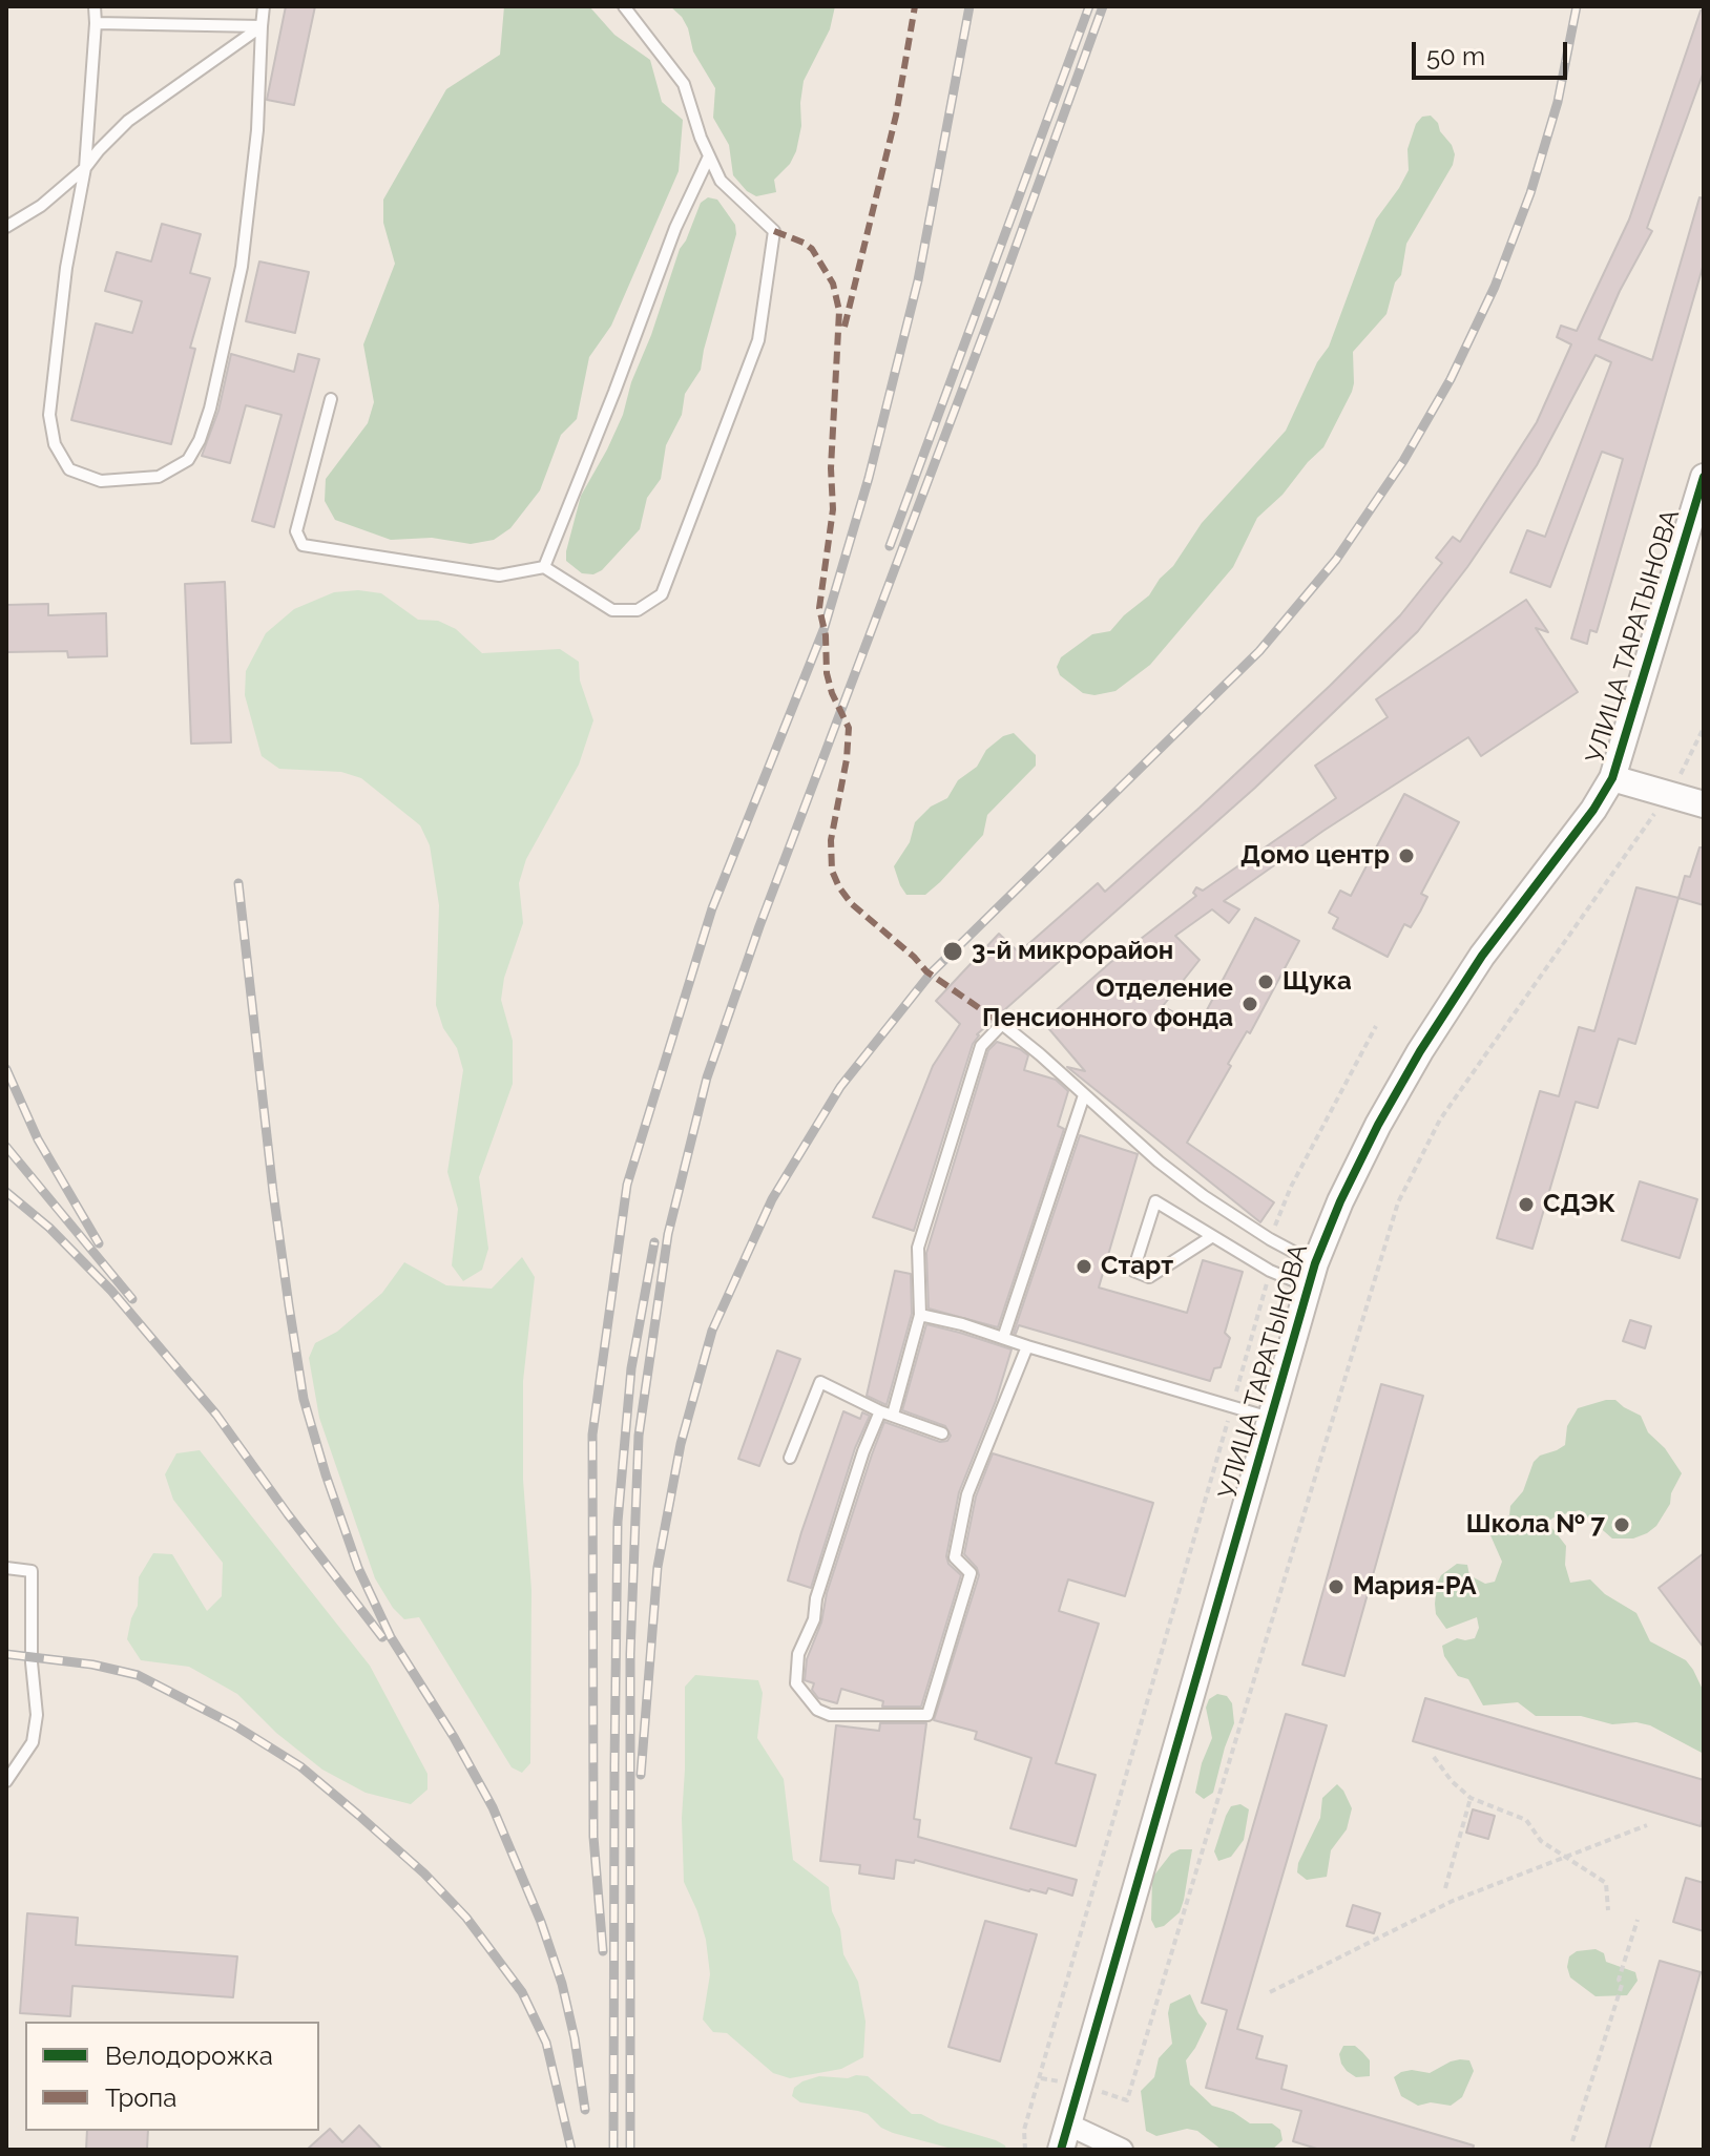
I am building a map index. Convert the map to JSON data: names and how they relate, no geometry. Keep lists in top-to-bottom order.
{
  "streets": {
    "street": ["УЛИЦА ТАРАТЫНОВА"]
  },
  "places": [
    "Домо центр",
    "3-й микрорайон",
    "Щука",
    "Отделение Пенсионного фонда",
    "СДЭК",
    "Старт",
    "Школа № 7",
    "Мария-РА"
  ],
  "legend": ["Велодорожка", "Тропа"],
  "scale_bar": "50 m"
}
